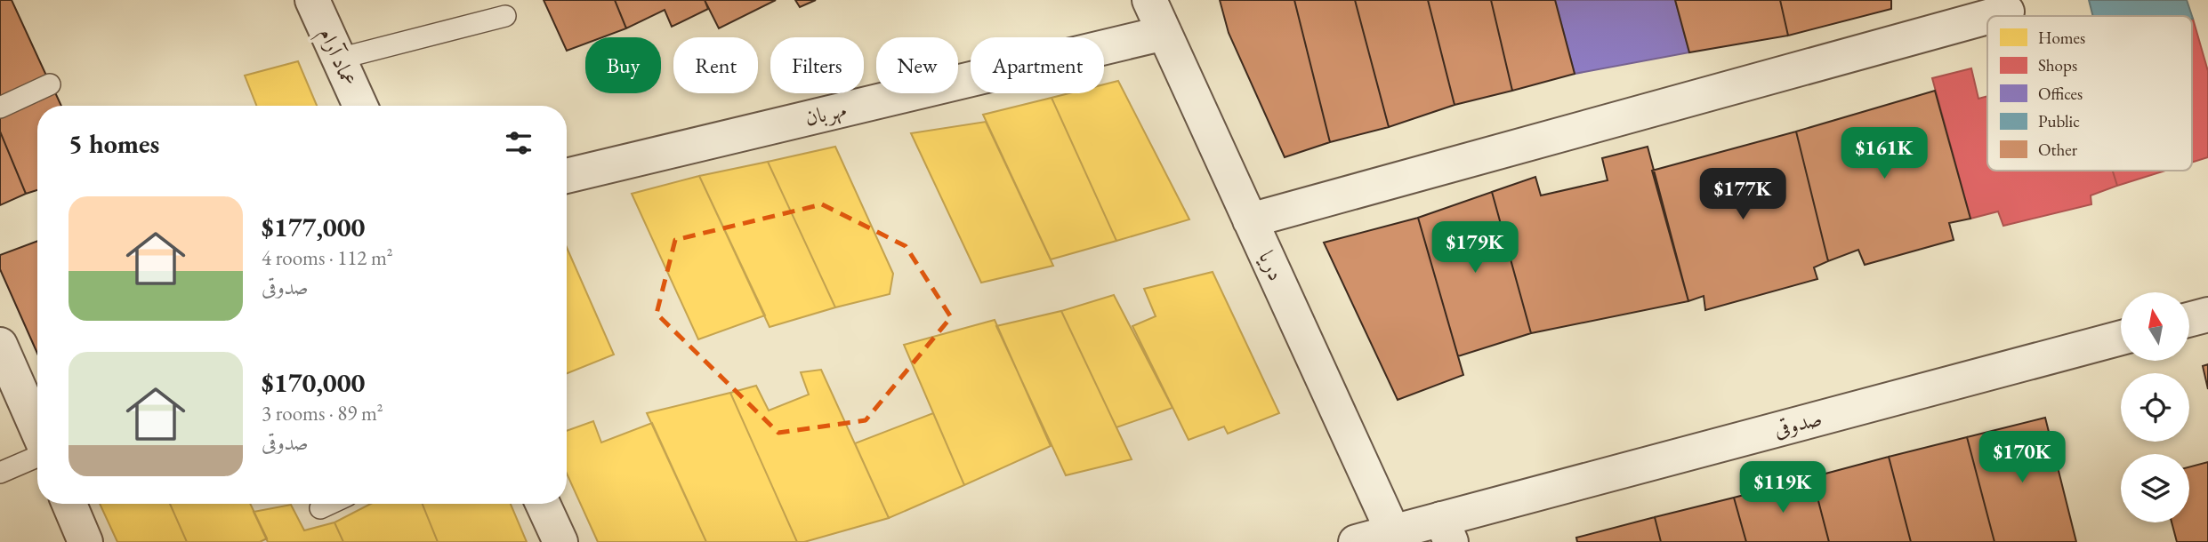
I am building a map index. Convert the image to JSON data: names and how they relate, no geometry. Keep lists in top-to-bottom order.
{
  "streets": {
    "street": [
      "عماد آرام",
      "مهربان",
      "دریا",
      "صدوقی"
    ]
  },
  "crossings": [
    ["مهربان", "دریا"],
    ["دریا", "صدوقی"]
  ],
  "legend": [
    "Homes",
    "Shops",
    "Offices",
    "Public",
    "Other"
  ],
  "north": "top",
  "page": {
    "chip": [
      "Buy",
      "Rent",
      "Filters",
      "New",
      "Apartment"
    ],
    "heading": "5 homes",
    "price": [
      "$161K",
      "$177K",
      "$179K",
      "$170K",
      "$119K"
    ],
    "list": [
      {
        "name": "$177,000",
        "note": "4 rooms · 112 m² · صدوقی"
      },
      {
        "name": "$170,000",
        "note": "3 rooms · 89 m² · صدوقی"
      }
    ]
  }
}
